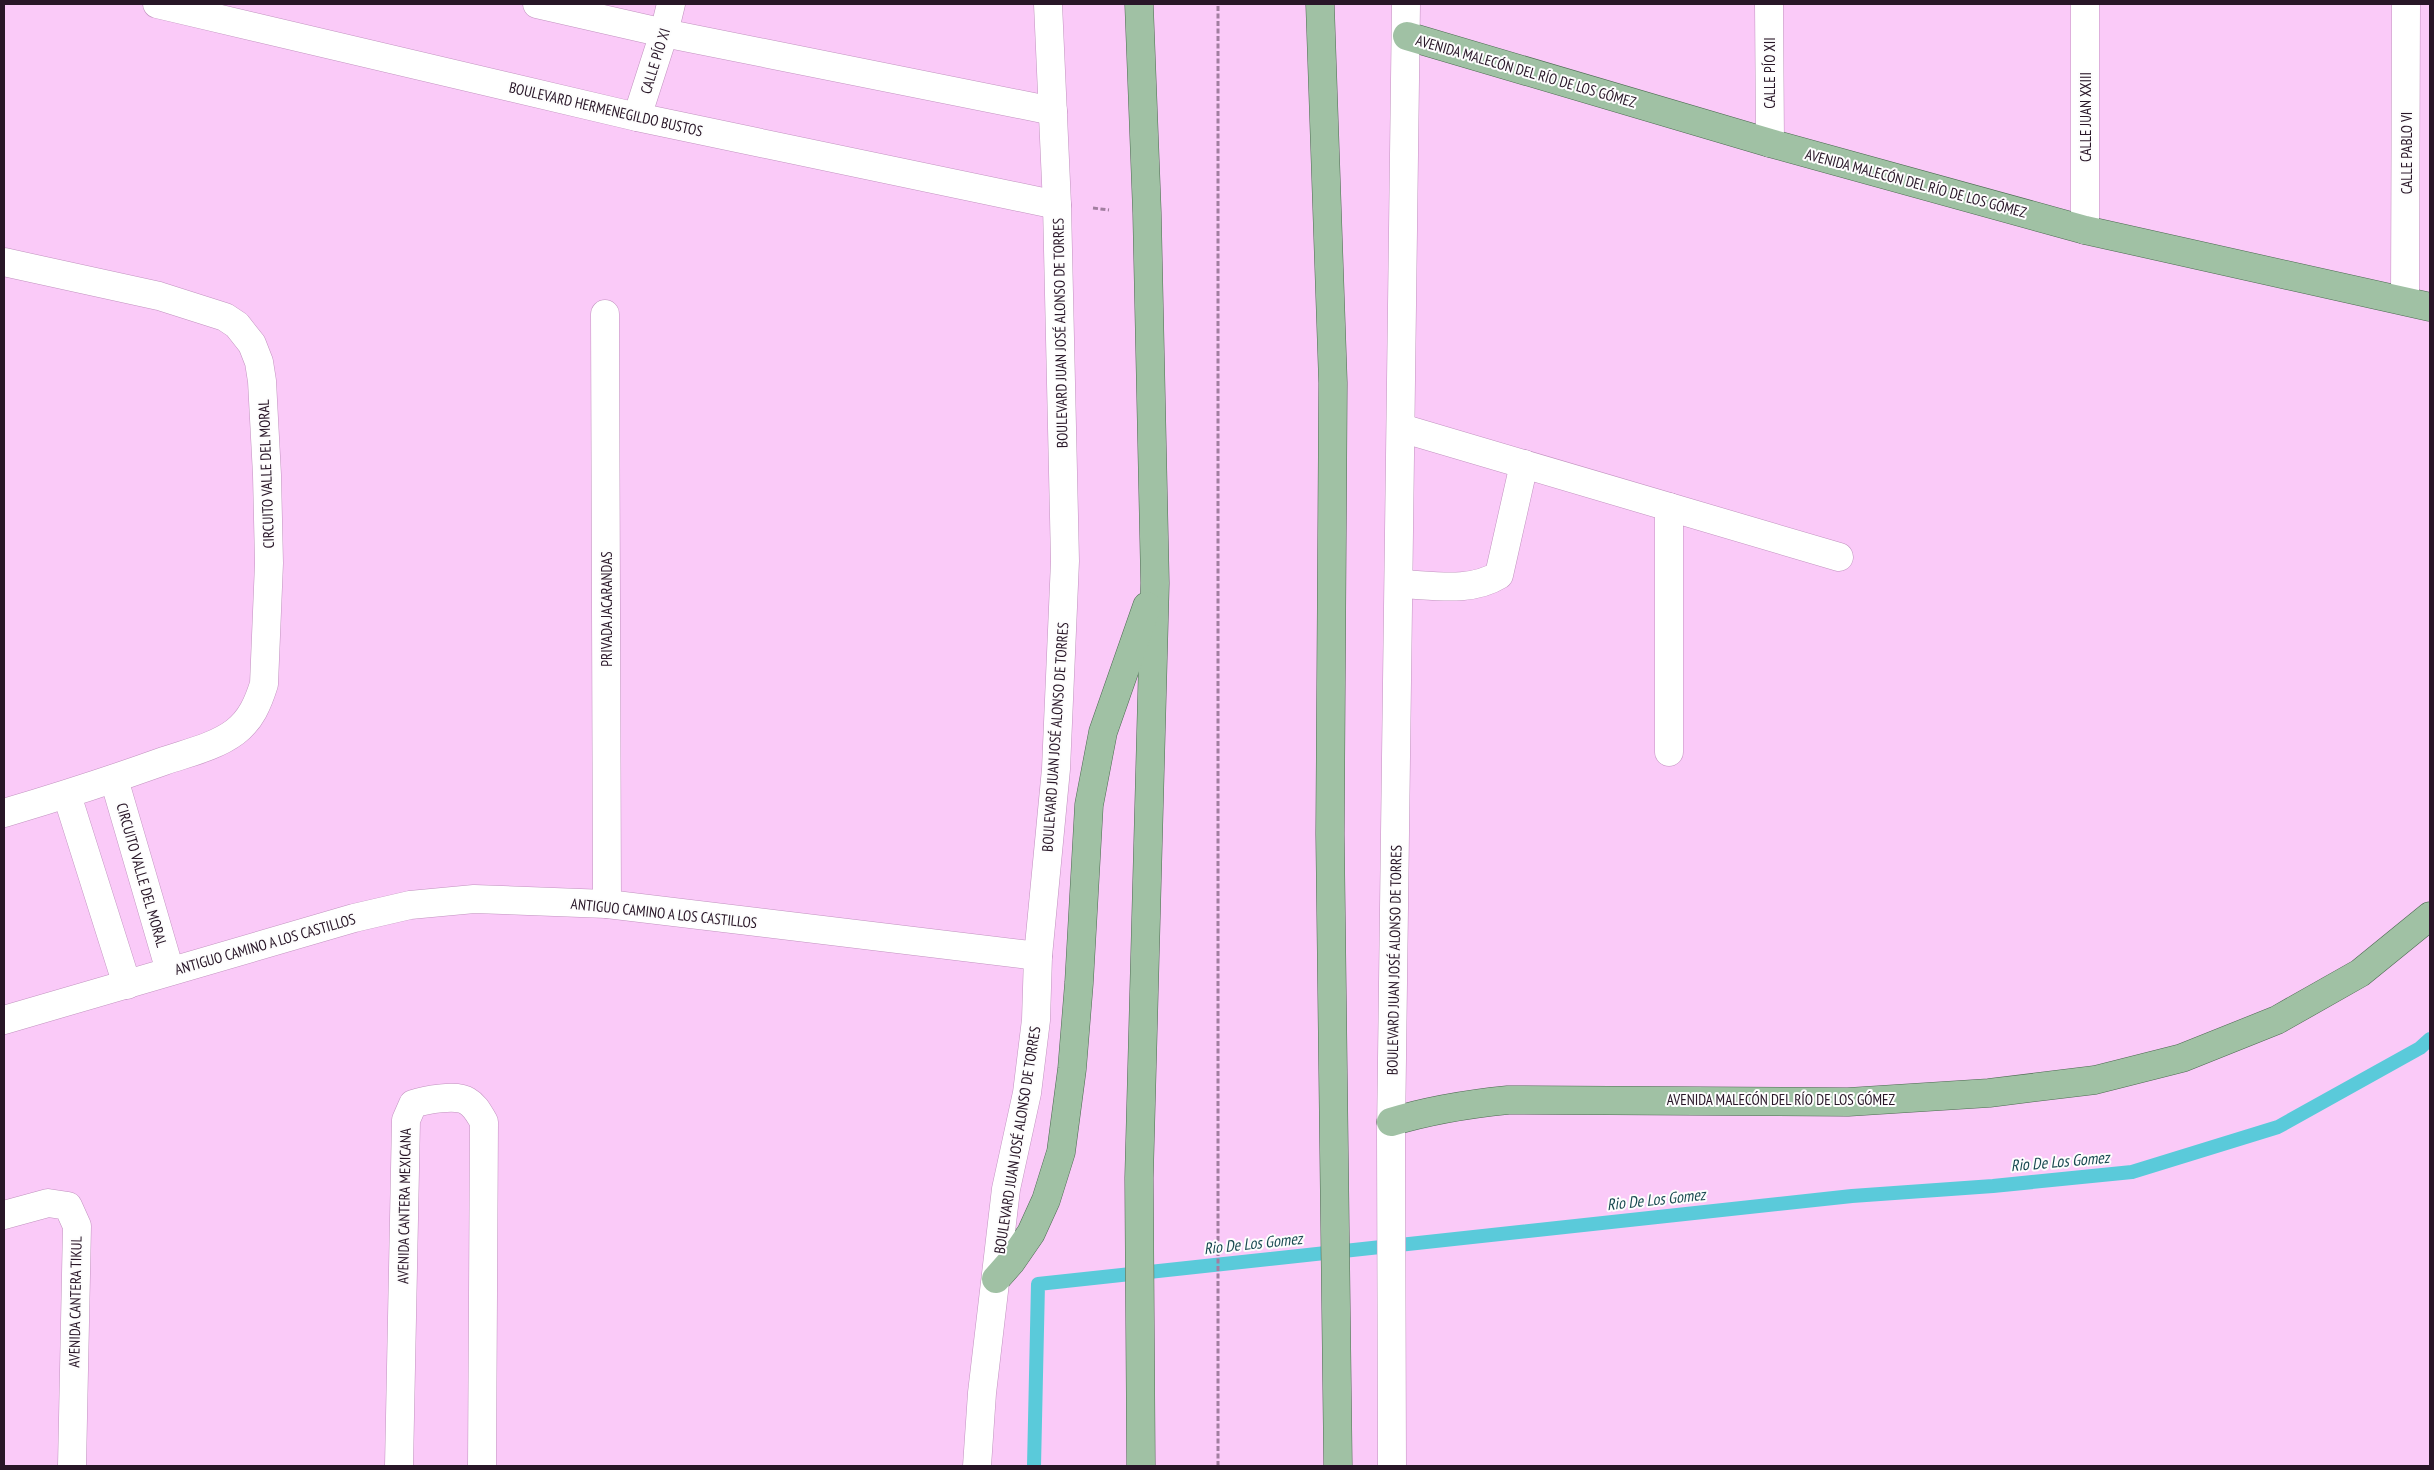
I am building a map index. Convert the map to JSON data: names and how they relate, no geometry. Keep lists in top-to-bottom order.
{
  "streets": {
    "main road": ["AVENIDA MALECÓN DEL RÍO DE LOS GÓMEZ"],
    "street": [
      "CALLE PÍO XI",
      "CALLE PÍO XII",
      "BOULEVARD HERMENEGILDO BUSTOS",
      "CALLE JUAN XXIII",
      "CALLE PABLO VI",
      "BOULEVARD JUAN JOSÉ ALONSO DE TORRES",
      "CIRCUITO VALLE DEL MORAL",
      "PRIVADA JACARANDAS",
      "ANTIGUO CAMINO A LOS CASTILLOS",
      "AVENIDA CANTERA MEXICANA",
      "AVENIDA CANTERA TIKUL"
    ]
  },
  "crossings": [
    ["CALLE PÍO XI", "BOULEVARD HERMENEGILDO BUSTOS"],
    ["AVENIDA MALECÓN DEL RÍO DE LOS GÓMEZ", "CALLE PÍO XII"],
    ["AVENIDA MALECÓN DEL RÍO DE LOS GÓMEZ", "CALLE JUAN XXIII"],
    ["AVENIDA MALECÓN DEL RÍO DE LOS GÓMEZ", "CALLE PABLO VI"],
    ["AVENIDA MALECÓN DEL RÍO DE LOS GÓMEZ", "BOULEVARD JUAN JOSÉ ALONSO DE TORRES"],
    ["BOULEVARD HERMENEGILDO BUSTOS", "BOULEVARD JUAN JOSÉ ALONSO DE TORRES"],
    ["BOULEVARD JUAN JOSÉ ALONSO DE TORRES", "ANTIGUO CAMINO A LOS CASTILLOS"],
    ["CIRCUITO VALLE DEL MORAL", "ANTIGUO CAMINO A LOS CASTILLOS"],
    ["PRIVADA JACARANDAS", "ANTIGUO CAMINO A LOS CASTILLOS"]
  ],
  "water": ["Rio De Los Gomez"]
}
